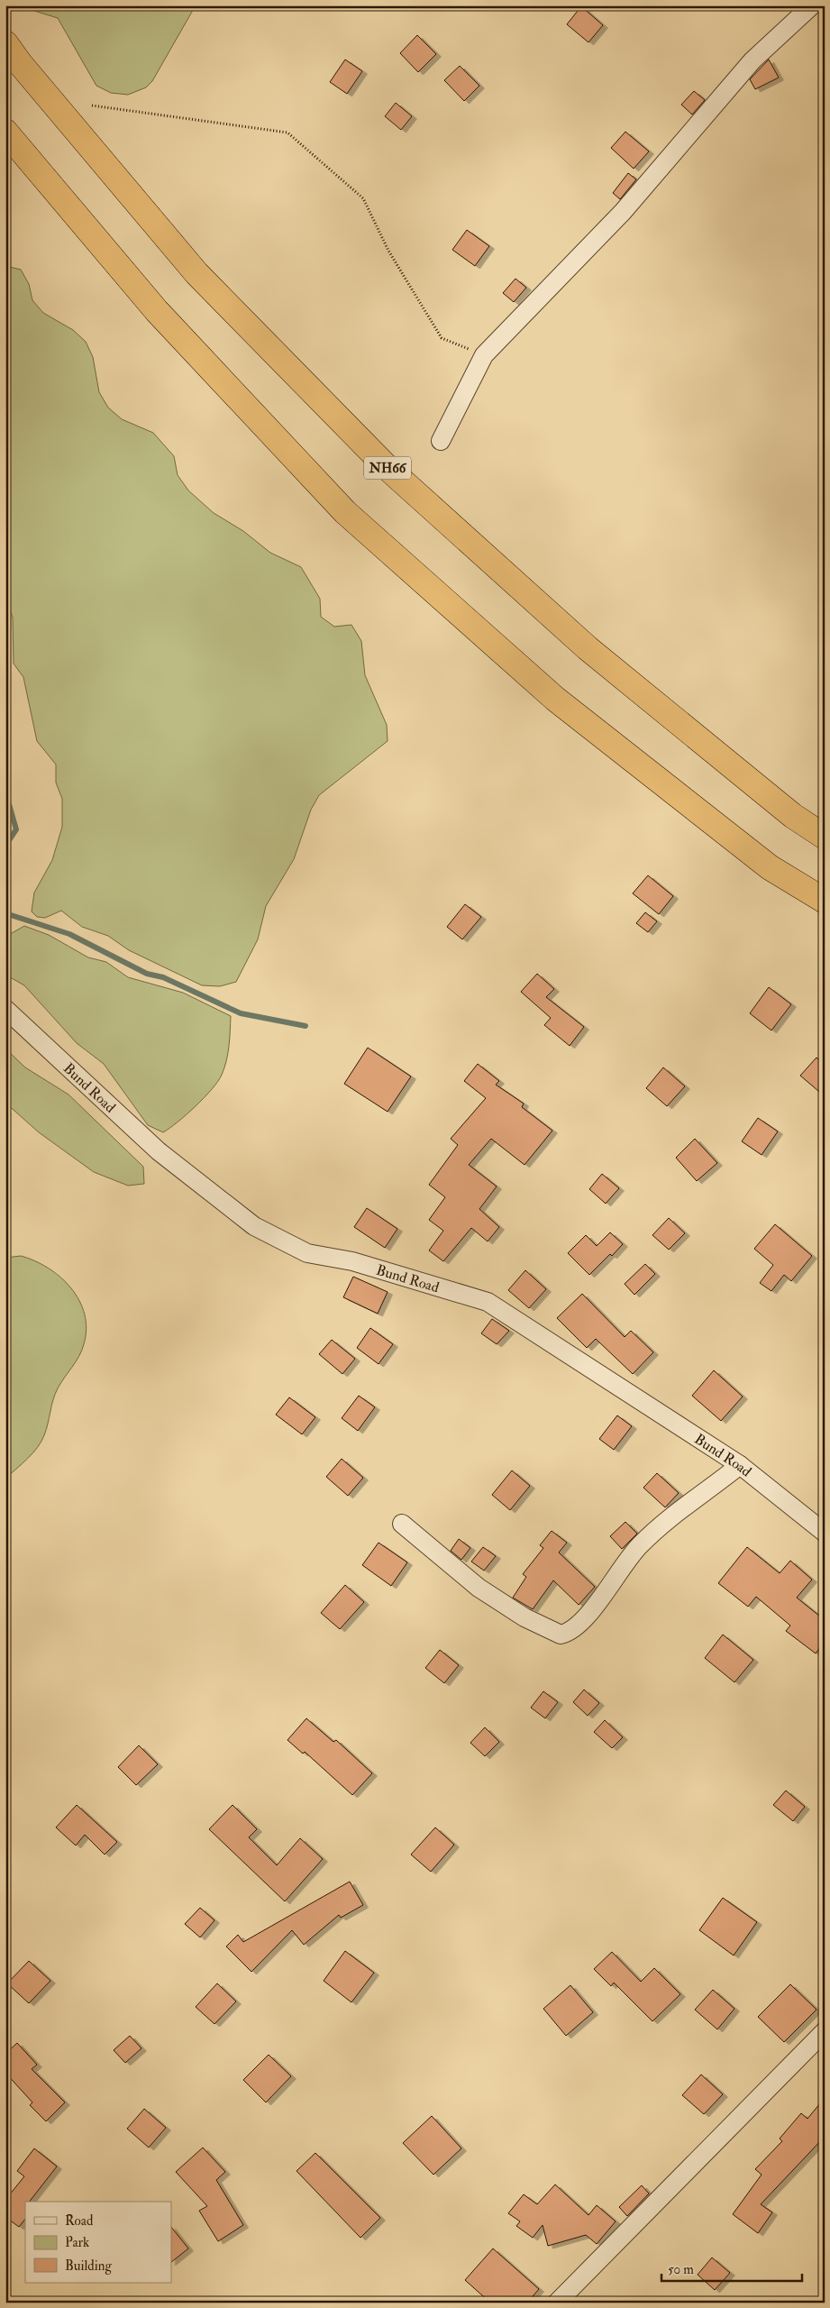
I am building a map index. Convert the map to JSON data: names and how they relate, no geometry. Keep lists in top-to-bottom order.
{
  "streets": {
    "highway": ["NH66"],
    "street": ["Bund Road"]
  },
  "legend": ["Road", "Park", "Building"],
  "scale_bar": "50 m"
}
